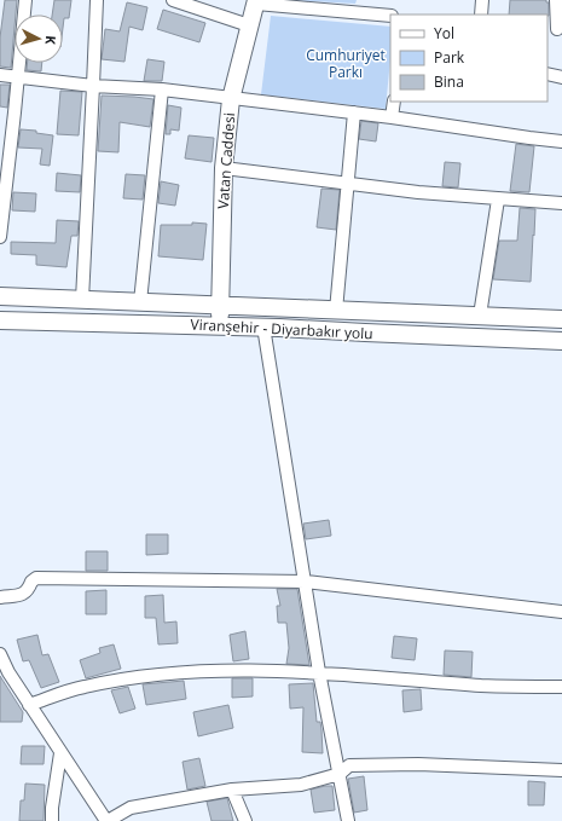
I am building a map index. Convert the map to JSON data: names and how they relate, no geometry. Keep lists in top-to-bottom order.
{
  "streets": {
    "main road": ["Vatan Caddesi", "Viranşehir - Diyarbakır yolu"]
  },
  "crossings": [
    ["Vatan Caddesi", "Viranşehir - Diyarbakır yolu"]
  ],
  "parks": ["Cumhuriyet Parkı"],
  "legend": ["Yol", "Park", "Bina"],
  "north": "right"
}
